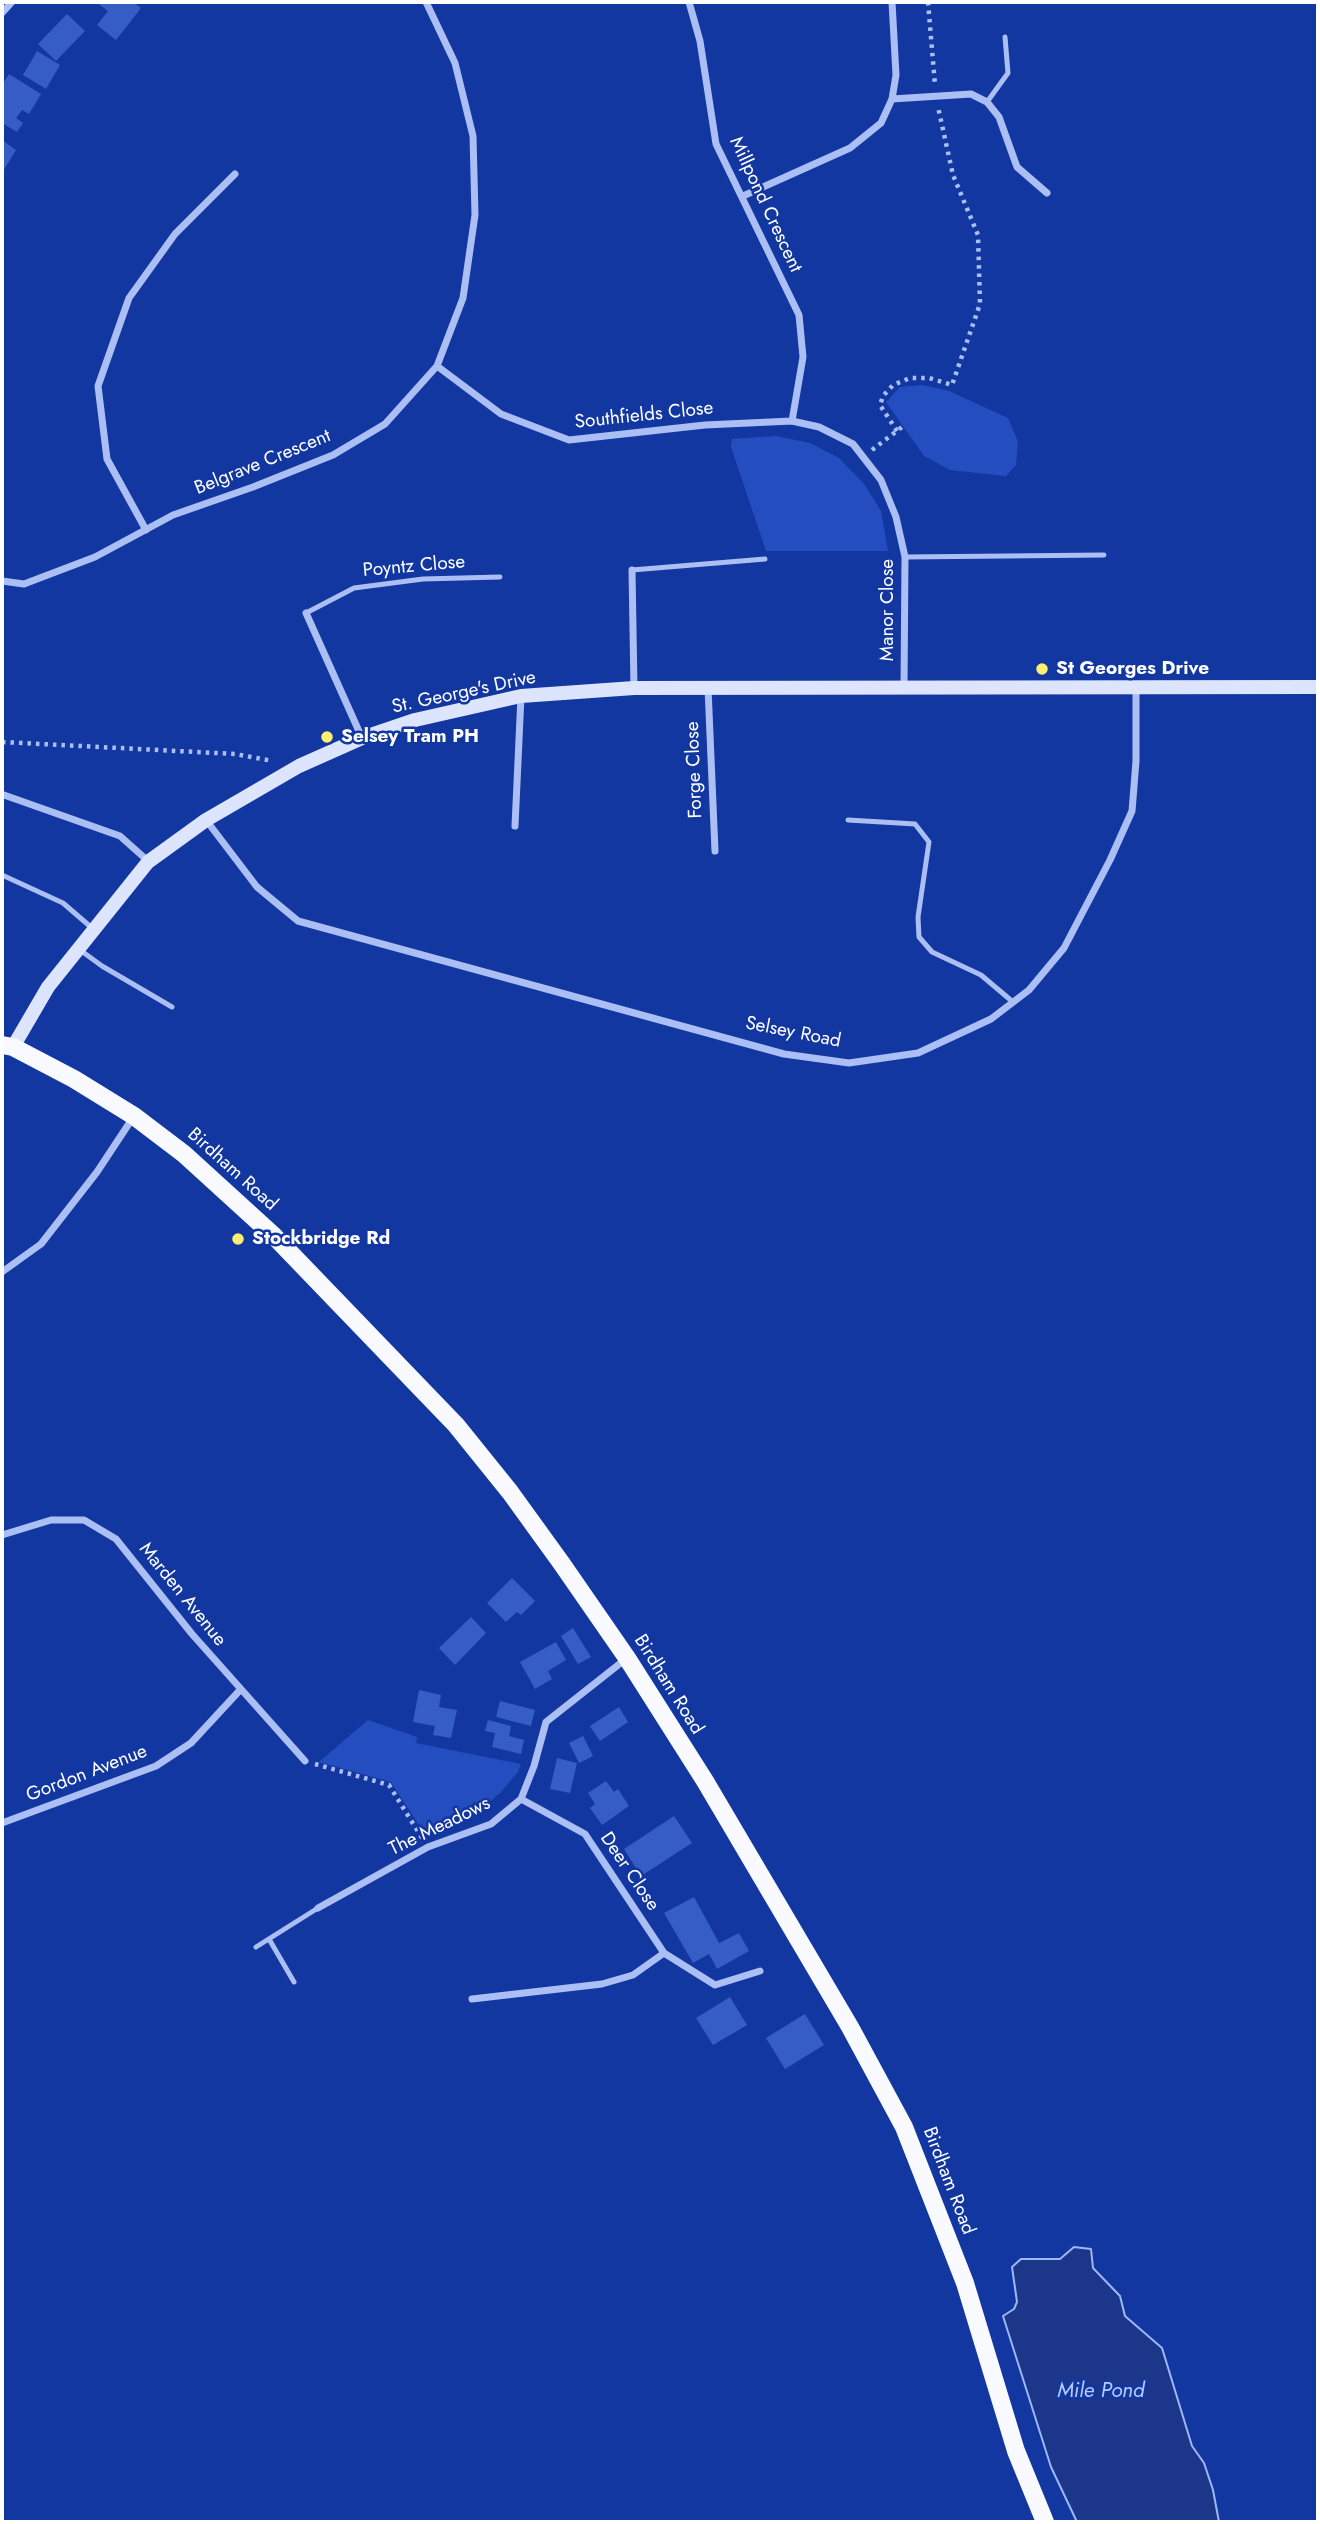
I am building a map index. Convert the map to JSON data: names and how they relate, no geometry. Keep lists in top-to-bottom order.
{
  "streets": {
    "main road": ["St. George's Drive", "Birdham Road"],
    "street": [
      "Millpond Crescent",
      "Southfields Close",
      "Belgrave Crescent",
      "Poyntz Close",
      "Manor Close",
      "Forge Close",
      "Selsey Road",
      "Marden Avenue",
      "Gordon Avenue",
      "The Meadows",
      "Deer Close"
    ]
  },
  "crossings": [
    ["Millpond Crescent", "Southfields Close"],
    ["Millpond Crescent", "Manor Close"],
    ["Southfields Close", "Belgrave Crescent"],
    ["Southfields Close", "Manor Close"],
    ["Poyntz Close", "St. George's Drive"],
    ["Manor Close", "St. George's Drive"],
    ["St. George's Drive", "Forge Close"],
    ["St. George's Drive", "Selsey Road"],
    ["St. George's Drive", "Birdham Road"],
    ["Birdham Road", "The Meadows"],
    ["Marden Avenue", "Gordon Avenue"],
    ["The Meadows", "Deer Close"]
  ],
  "water": ["Mile Pond"],
  "places": ["St Georges Drive", "Selsey Tram PH", "Stockbridge Rd"]
}
